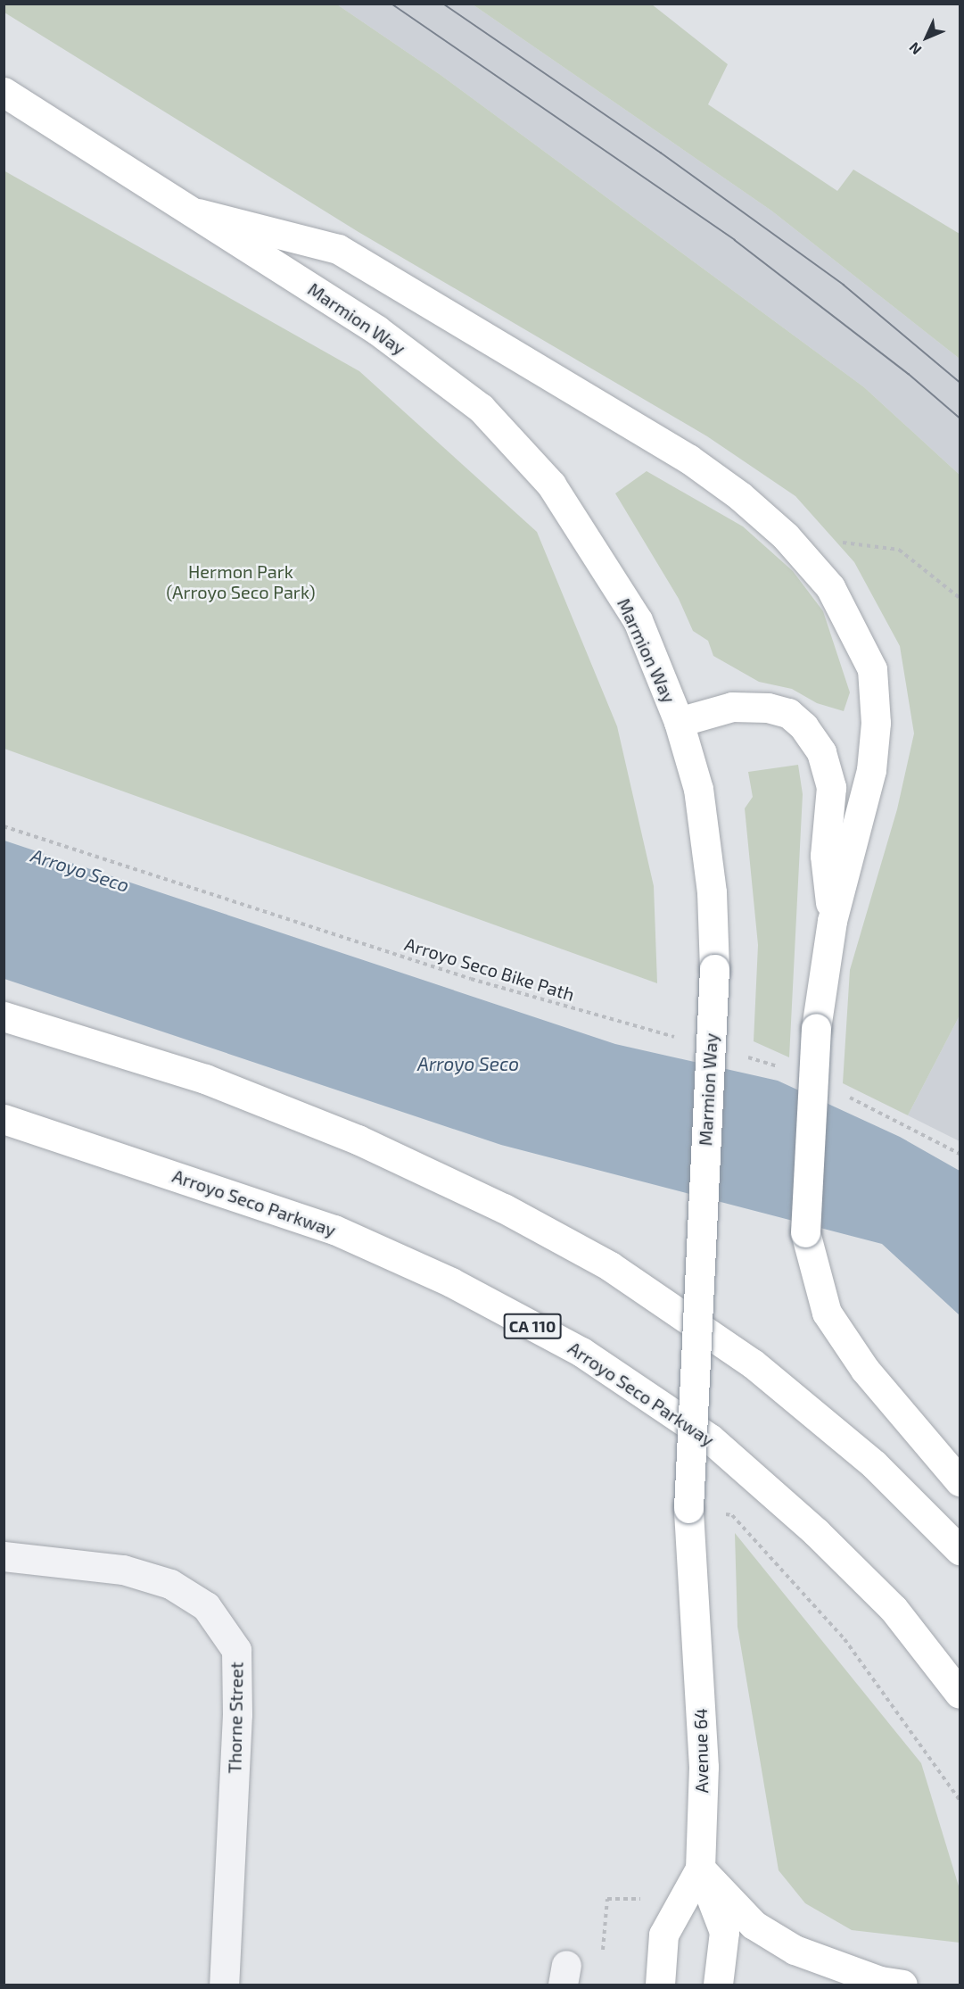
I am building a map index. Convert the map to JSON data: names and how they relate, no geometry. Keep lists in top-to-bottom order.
{
  "streets": {
    "main road": [
      "Marmion Way",
      "Arroyo Seco Parkway",
      "CA 110",
      "Avenue 64"
    ],
    "street": ["Thorne Street"],
    "path": ["Arroyo Seco Bike Path"]
  },
  "crossings": [
    ["Marmion Way", "Avenue 64"]
  ],
  "water": ["Arroyo Seco"],
  "parks": ["Hermon Park (Arroyo Seco Park)"],
  "north": "bottom left"
}
